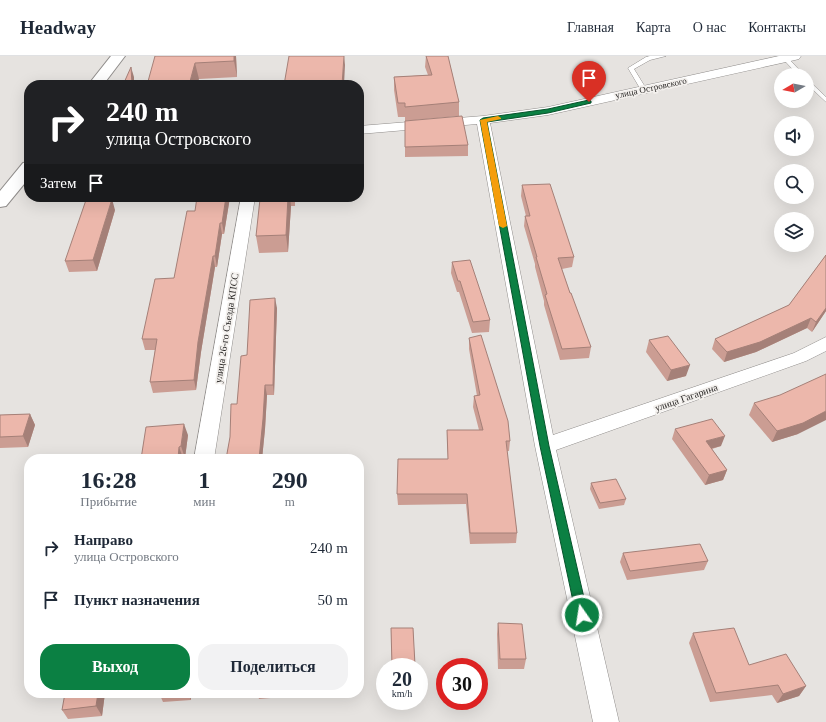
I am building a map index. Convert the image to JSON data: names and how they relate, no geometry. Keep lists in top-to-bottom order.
{
  "streets": {
    "street": ["улица Островского", "улица 26-го Съезда КПСС", "улица Гагарина"]
  },
  "north": "left",
  "page": {
    "header": "Headway",
    "nav": [
      "Главная",
      "Карта",
      "О нас",
      "Контакты"
    ],
    "turn": ["240 m", "улица Островского"],
    "then": "Затем",
    "eta": [
      "16:28",
      "Прибытие",
      "1",
      "мин",
      "290",
      "m"
    ],
    "list": [
      {
        "name": "Направо",
        "note": "улица Островского",
        "value": "240 m"
      },
      {
        "name": "Пункт назначения",
        "value": "50 m"
      }
    ],
    "buttons": ["Выход", "Поделиться"],
    "speed": "20 km/h",
    "limit": "30"
  }
}
